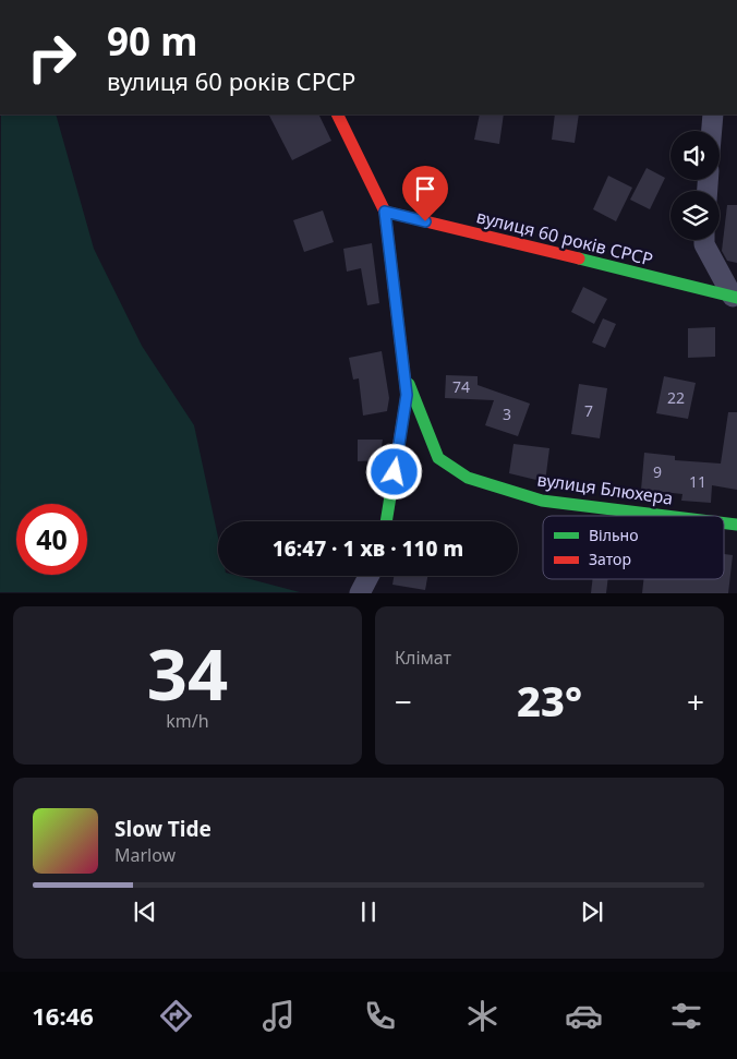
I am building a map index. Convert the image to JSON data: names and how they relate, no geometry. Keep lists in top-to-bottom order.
{
  "streets": {
    "street": ["вулиця 60 років СРСР", "вулиця Блюхера"]
  },
  "house_numbers": [
    "74",
    "22",
    "7",
    "3",
    "9",
    "11"
  ],
  "legend": ["Вільно", "Затор"],
  "page": {
    "turn": ["90 m", "вулиця 60 років СРСР"],
    "limit": "40",
    "trip": "16:47 · 1 хв · 110 m",
    "tile": [
      ["34", "km/h"],
      "Клімат"
    ],
    "heat": ["−", "23°", "+"],
    "song": ["Slow Tide", "Marlow"],
    "tabs": "16:46"
  }
}
